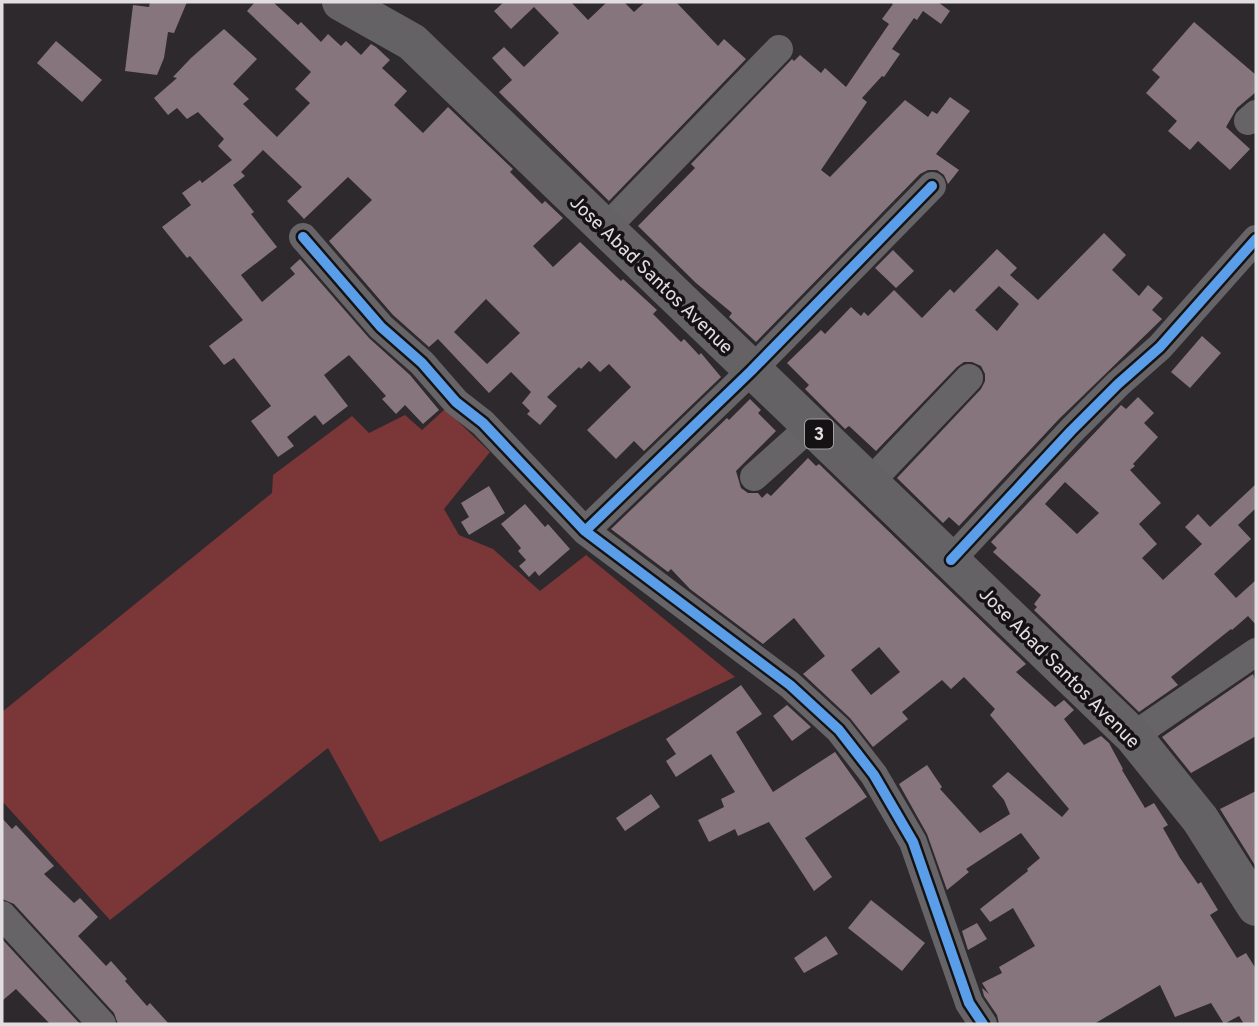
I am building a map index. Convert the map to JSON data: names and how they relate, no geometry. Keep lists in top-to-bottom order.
{
  "streets": {
    "highway": ["Jose Abad Santos Avenue", "3"]
  }
}
